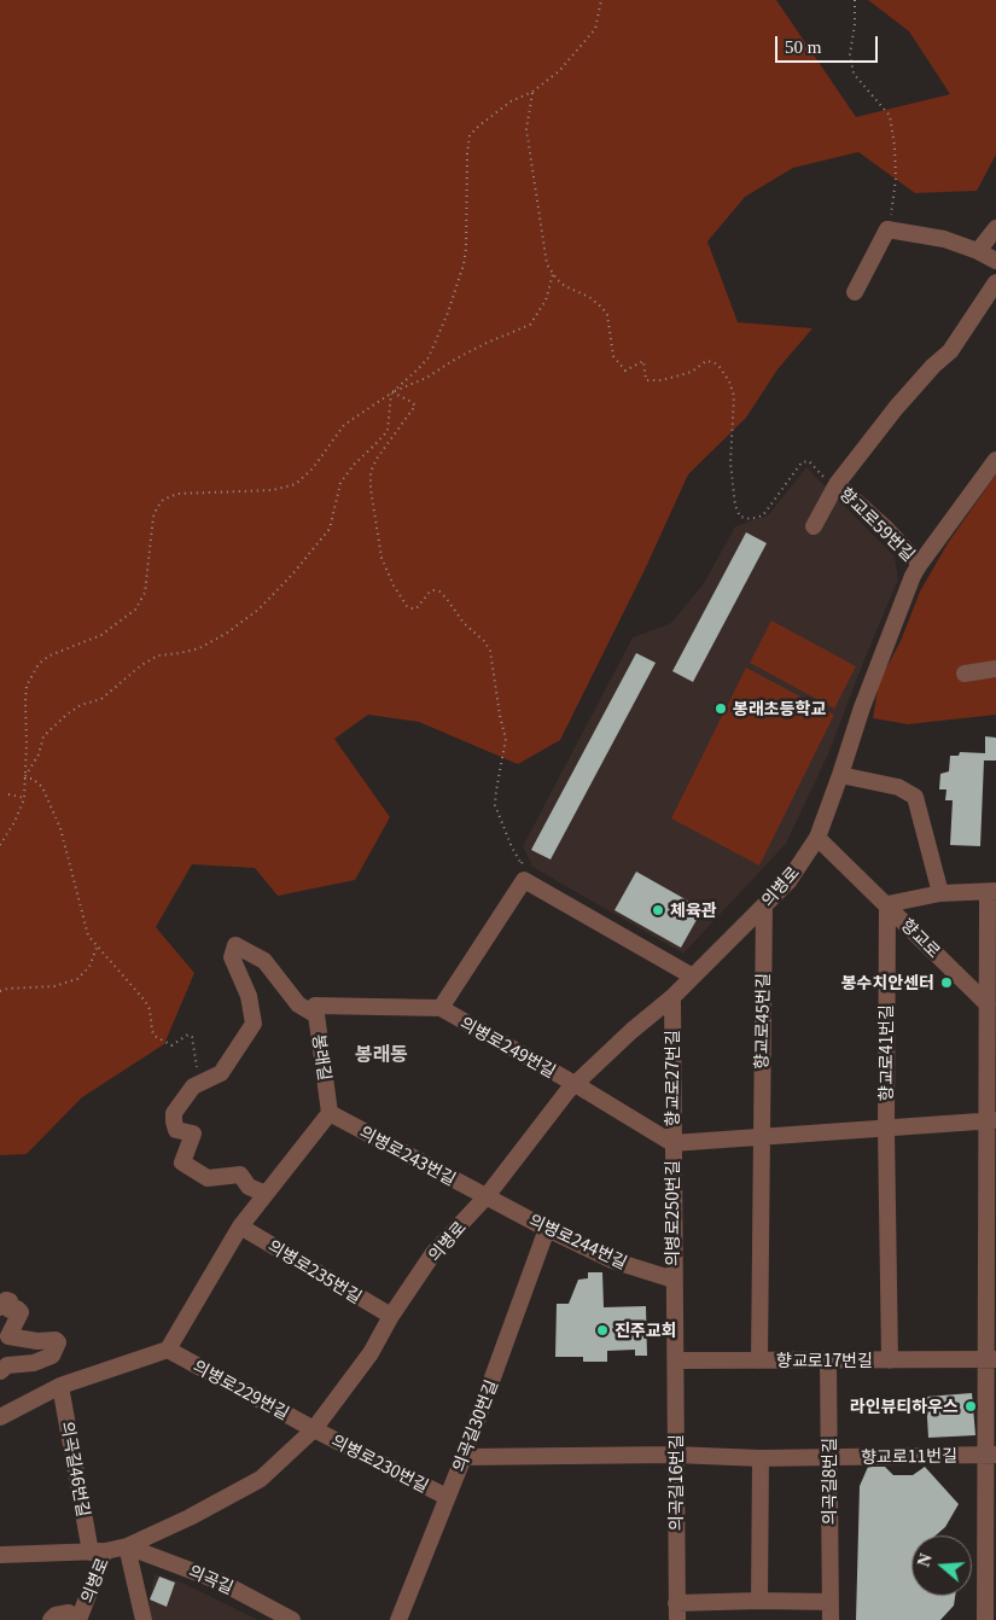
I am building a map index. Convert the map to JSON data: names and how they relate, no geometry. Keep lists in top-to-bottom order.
{
  "streets": {
    "street": [
      "향교로59번길",
      "의병로",
      "향교로",
      "향교로45번길",
      "의병로249번길",
      "향교로41번길",
      "봉래길",
      "향교로27번길",
      "의병로243번길",
      "의병로250번길",
      "의병로244번길",
      "의병로235번길",
      "향교로17번길",
      "의병로229번길",
      "의곡길30번길",
      "향교로11번길",
      "의병로230번길",
      "의곡길46번길",
      "의곡길8번길",
      "의곡길16번길",
      "의곡길"
    ]
  },
  "crossings": [
    ["의병로", "향교로"],
    ["의병로", "향교로45번길"],
    ["의병로", "의병로249번길"],
    ["의병로", "향교로27번길"],
    ["의병로", "의병로243번길"],
    ["의병로", "의병로250번길"],
    ["의병로", "의병로244번길"],
    ["의병로", "의병로235번길"],
    ["의병로", "의병로229번길"],
    ["의병로", "의병로230번길"],
    ["의병로", "의곡길46번길"],
    ["의병로", "의곡길"],
    ["향교로", "향교로41번길"],
    ["향교로45번길", "향교로27번길"],
    ["향교로45번길", "향교로17번길"],
    ["의병로249번길", "봉래길"],
    ["의병로249번길", "의병로250번길"],
    ["향교로41번길", "향교로27번길"],
    ["향교로41번길", "향교로17번길"],
    ["봉래길", "의병로243번길"],
    ["향교로27번길", "의병로250번길"],
    ["향교로27번길", "향교로17번길"],
    ["의병로243번길", "의병로244번길"],
    ["의병로250번길", "의병로244번길"],
    ["의병로250번길", "향교로17번길"],
    ["의병로250번길", "의곡길16번길"],
    ["의병로244번길", "의곡길30번길"],
    ["향교로17번길", "의곡길8번길"],
    ["향교로17번길", "의곡길16번길"],
    ["의병로229번길", "의병로230번길"],
    ["의곡길30번길", "향교로11번길"],
    ["의곡길30번길", "의병로230번길"],
    ["향교로11번길", "의곡길8번길"],
    ["향교로11번길", "의곡길16번길"]
  ],
  "districts": ["봉래동"],
  "places": [
    "봉래초등학교",
    "체육관",
    "봉수치안센터",
    "진주교회",
    "라인뷰티하우스"
  ],
  "scale_bar": "50 m",
  "north": "left"
}
